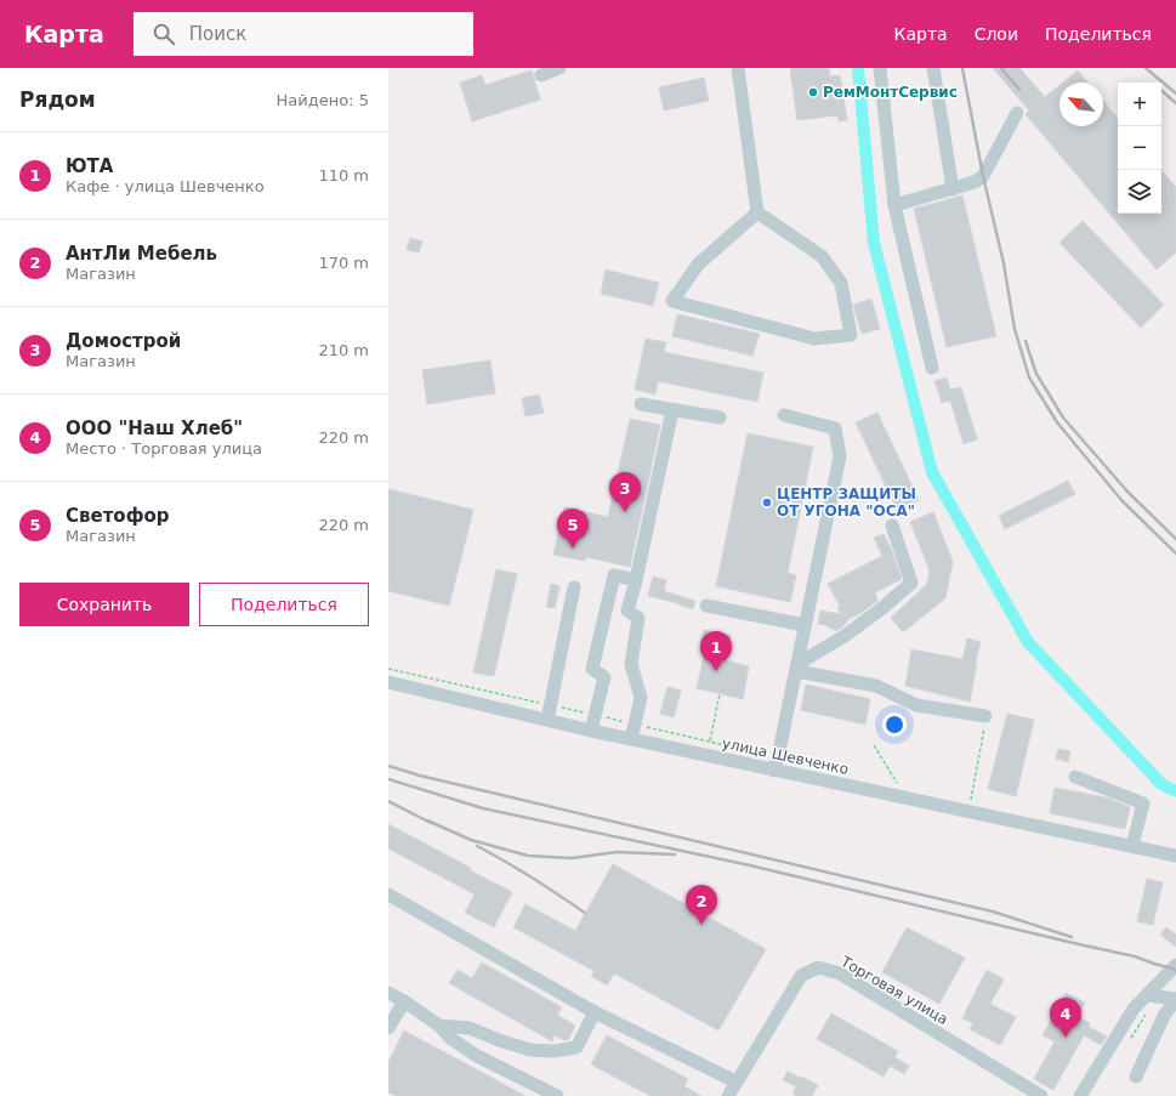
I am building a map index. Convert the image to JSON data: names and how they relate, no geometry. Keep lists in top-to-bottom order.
{
  "streets": {
    "street": ["улица Шевченко", "Торговая улица"]
  },
  "places": ["РемМонтСервис", "ЦЕНТР ЗАЩИТЫ ОТ УГОНА \"ОСА\""],
  "north": "top left",
  "page": {
    "header": "Карта",
    "search": "Поиск",
    "nav": ["Карта", "Слои", "Поделиться"],
    "heading": ["Рядом", "Найдено: 5"],
    "map_buttons": ["+", "−"],
    "list": [
      {
        "mark": "1",
        "name": "ЮТА",
        "note": "Кафе · улица Шевченко",
        "value": "110 m"
      },
      {
        "mark": "2",
        "name": "АнтЛи Мебель",
        "note": "Магазин",
        "value": "170 m"
      },
      {
        "mark": "3",
        "name": "Домострой",
        "note": "Магазин",
        "value": "210 m"
      },
      {
        "mark": "4",
        "name": "ООО \"Наш Хлеб\"",
        "note": "Место · Торговая улица",
        "value": "220 m"
      },
      {
        "mark": "5",
        "name": "Светофор",
        "note": "Магазин",
        "value": "220 m"
      }
    ],
    "pins": [
      "3",
      "5",
      "1",
      "2",
      "4"
    ],
    "buttons": ["Сохранить", "Поделиться"]
  }
}
